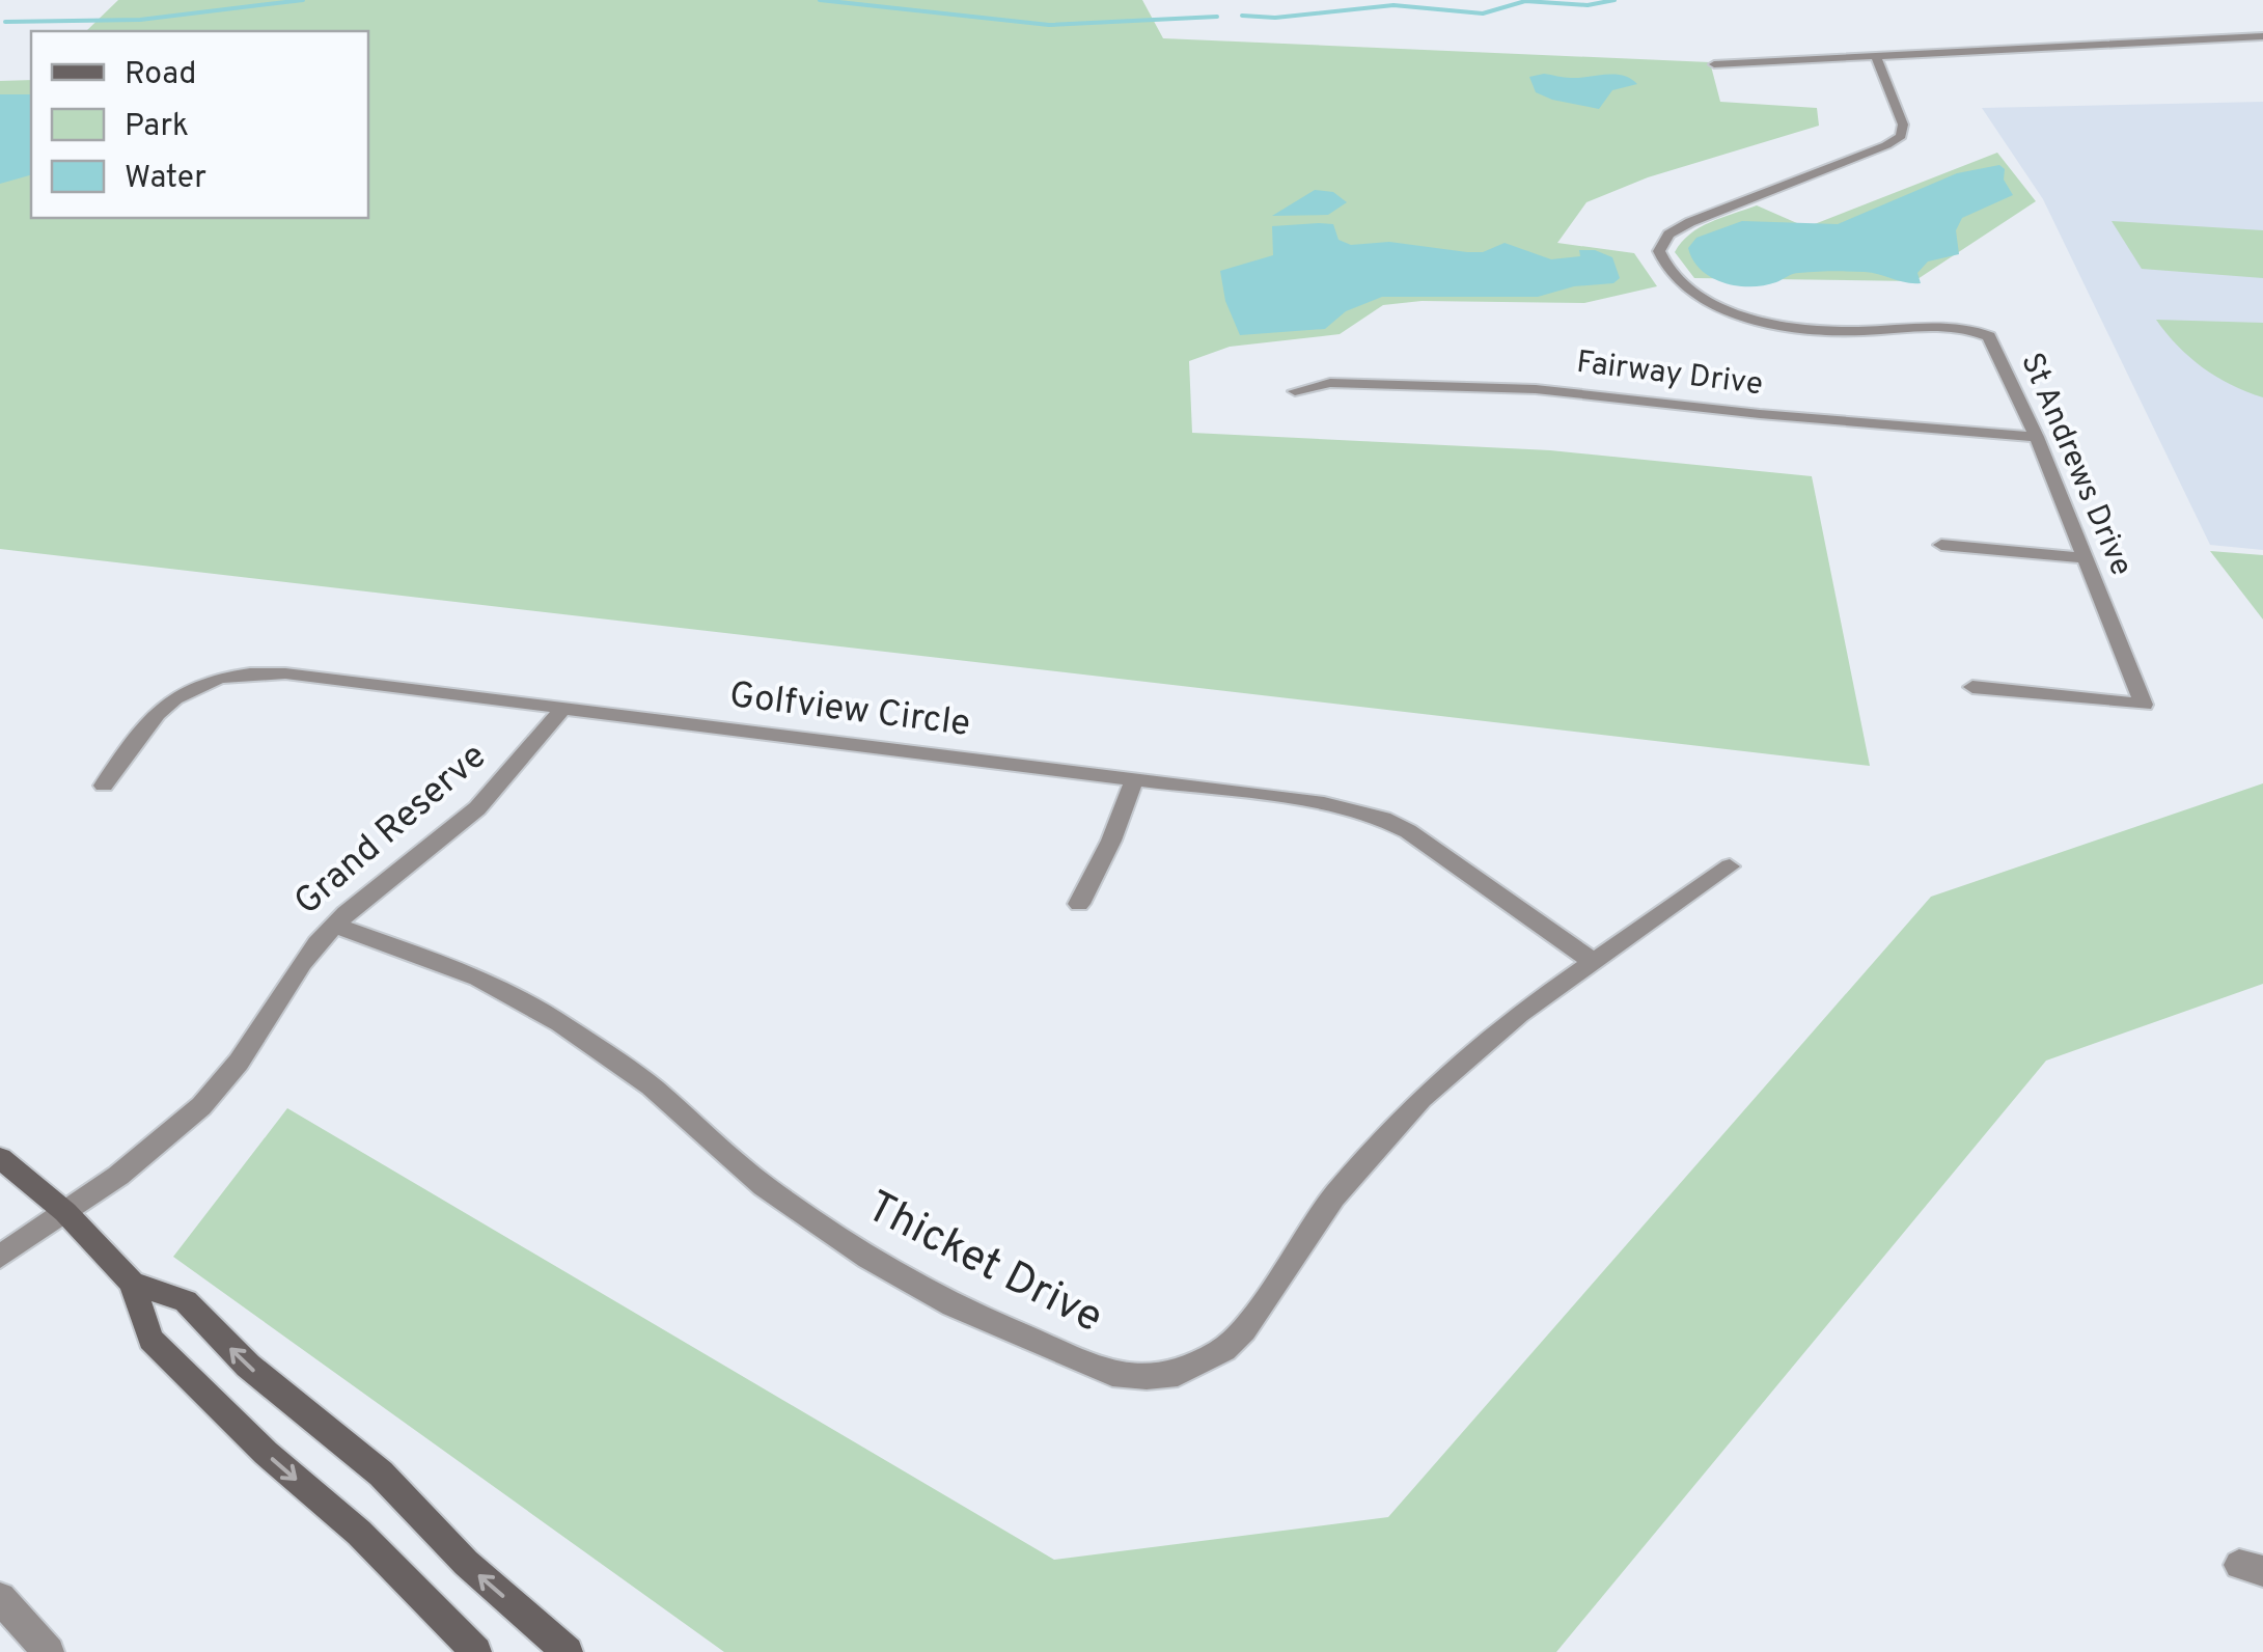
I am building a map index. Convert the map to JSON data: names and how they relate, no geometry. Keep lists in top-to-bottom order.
{
  "streets": {
    "street": [
      "Fairway Drive",
      "St Andrews Drive",
      "Golfview Circle",
      "Grand Reserve",
      "Thicket Drive"
    ]
  },
  "crossings": [
    ["Fairway Drive", "St Andrews Drive"],
    ["Golfview Circle", "Grand Reserve"],
    ["Golfview Circle", "Thicket Drive"],
    ["Grand Reserve", "Thicket Drive"]
  ],
  "legend": ["Road", "Park", "Water"]
}
